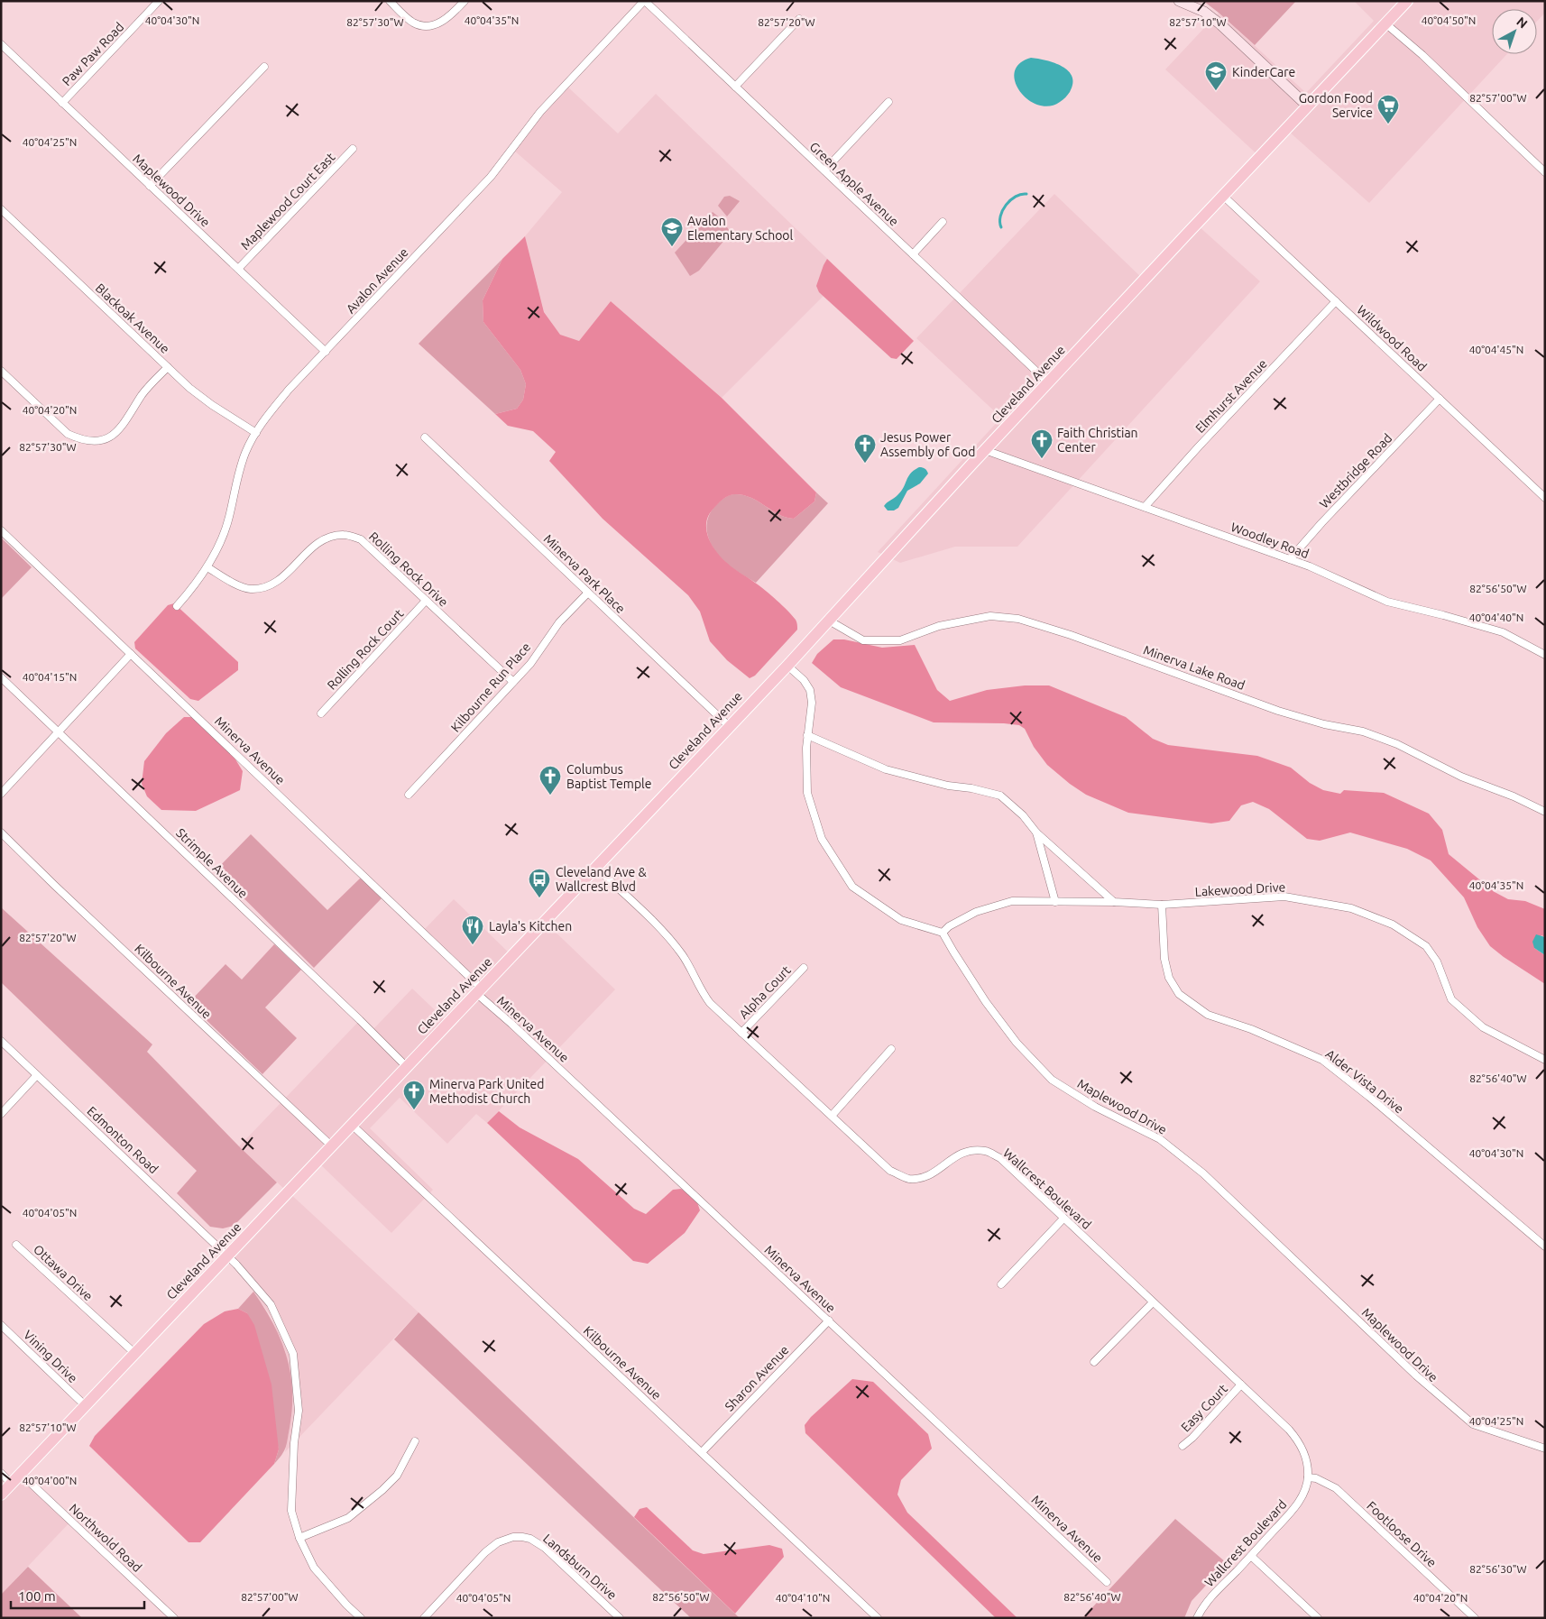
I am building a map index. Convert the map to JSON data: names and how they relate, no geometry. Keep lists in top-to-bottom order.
{
  "streets": {
    "main road": ["Cleveland Avenue"],
    "street": [
      "Paw Paw Road",
      "Green Apple Avenue",
      "Maplewood Drive",
      "Maplewood Court East",
      "Avalon Avenue",
      "Blackoak Avenue",
      "Wildwood Road",
      "Elmhurst Avenue",
      "Westbridge Road",
      "Woodley Road",
      "Rolling Rock Drive",
      "Minerva Park Place",
      "Rolling Rock Court",
      "Minerva Lake Road",
      "Kilbourne Run Place",
      "Minerva Avenue",
      "Strimple Avenue",
      "Lakewood Drive",
      "Kilbourne Avenue",
      "Alpha Court",
      "Alder Vista Drive",
      "Edmonton Road",
      "Wallcrest Boulevard",
      "Ottawa Drive",
      "Vining Drive",
      "Sharon Avenue",
      "Easy Court",
      "Footloose Drive",
      "Northwold Road",
      "Landsburn Drive"
    ]
  },
  "crossings": [
    ["Paw Paw Road", "Maplewood Drive"],
    ["Green Apple Avenue", "Avalon Avenue"],
    ["Green Apple Avenue", "Cleveland Avenue"],
    ["Maplewood Drive", "Maplewood Court East"],
    ["Maplewood Drive", "Avalon Avenue"],
    ["Maplewood Drive", "Lakewood Drive"],
    ["Avalon Avenue", "Blackoak Avenue"],
    ["Avalon Avenue", "Rolling Rock Drive"],
    ["Wildwood Road", "Cleveland Avenue"],
    ["Wildwood Road", "Elmhurst Avenue"],
    ["Wildwood Road", "Westbridge Road"],
    ["Cleveland Avenue", "Woodley Road"],
    ["Cleveland Avenue", "Minerva Park Place"],
    ["Cleveland Avenue", "Minerva Lake Road"],
    ["Cleveland Avenue", "Minerva Avenue"],
    ["Cleveland Avenue", "Strimple Avenue"],
    ["Cleveland Avenue", "Kilbourne Avenue"],
    ["Cleveland Avenue", "Edmonton Road"],
    ["Cleveland Avenue", "Wallcrest Boulevard"],
    ["Cleveland Avenue", "Ottawa Drive"],
    ["Cleveland Avenue", "Vining Drive"],
    ["Cleveland Avenue", "Northwold Road"],
    ["Elmhurst Avenue", "Woodley Road"],
    ["Westbridge Road", "Woodley Road"],
    ["Rolling Rock Drive", "Rolling Rock Court"],
    ["Rolling Rock Drive", "Kilbourne Run Place"],
    ["Minerva Park Place", "Kilbourne Run Place"],
    ["Minerva Avenue", "Sharon Avenue"],
    ["Lakewood Drive", "Alder Vista Drive"],
    ["Kilbourne Avenue", "Sharon Avenue"],
    ["Alpha Court", "Wallcrest Boulevard"],
    ["Wallcrest Boulevard", "Easy Court"],
    ["Wallcrest Boulevard", "Footloose Drive"]
  ],
  "places": {
    "school or university": ["KinderCare", "Avalon Elementary School"],
    "supermarket": ["Gordon Food Service"],
    "church": [
      "Faith Christian Center",
      "Jesus Power Assembly of God",
      "Columbus Baptist Temple",
      "Minerva Park United Methodist Church"
    ],
    "bus stop": ["Cleveland Ave & Wallcrest Blvd"],
    "restaurant": ["Layla's Kitchen"]
  },
  "scale_bar": "100 m",
  "north": "top right",
  "coordinates": [
    "40°04'50\"N",
    "40°04'30\"N",
    "40°04'35\"N",
    "82°57'30\"W",
    "82°57'20\"W",
    "82°57'10\"W",
    "82°57'00\"W",
    "40°04'25\"N",
    "40°04'45\"N",
    "40°04'20\"N",
    "82°56'50\"W",
    "40°04'40\"N",
    "40°04'15\"N",
    "82°56'40\"W",
    "40°04'05\"N",
    "40°04'00\"N",
    "82°56'30\"W",
    "40°04'10\"N"
  ]
}
